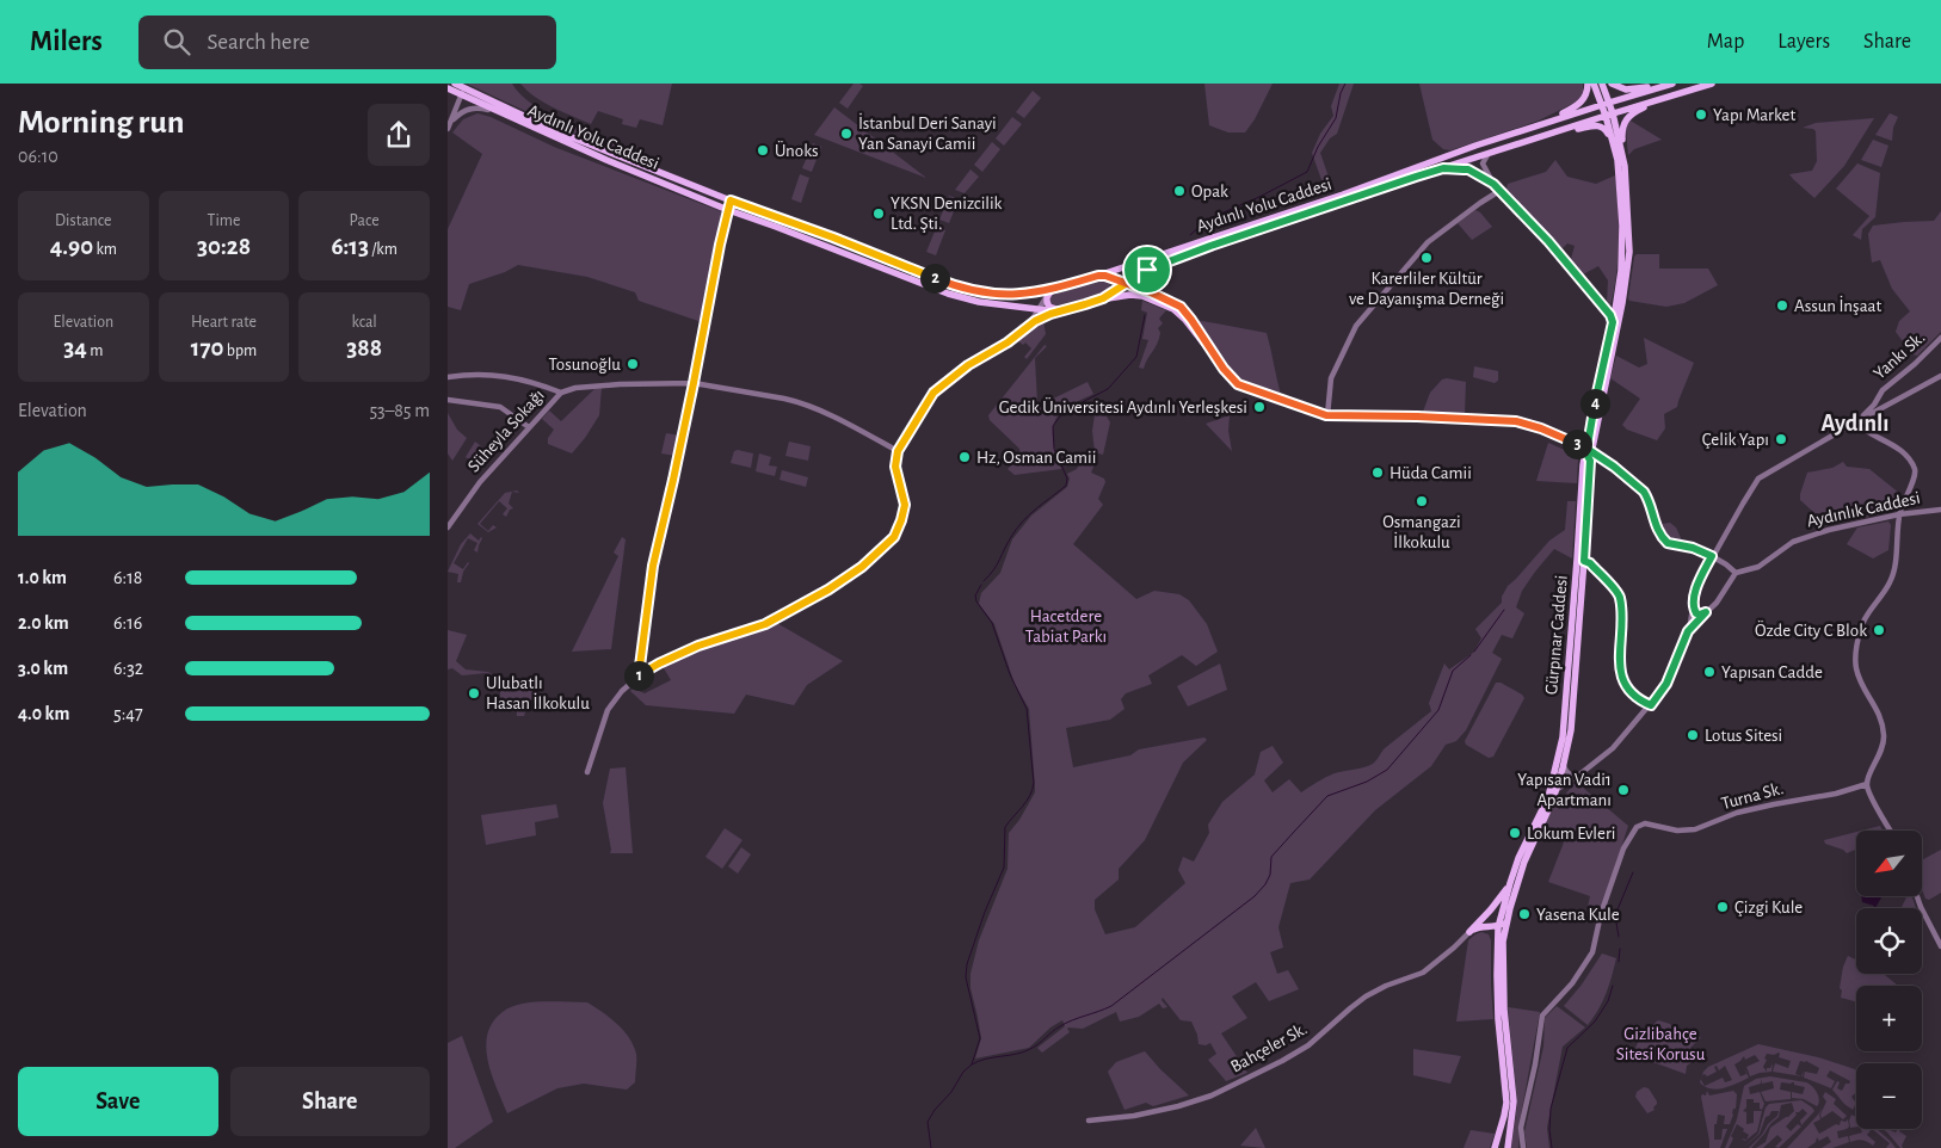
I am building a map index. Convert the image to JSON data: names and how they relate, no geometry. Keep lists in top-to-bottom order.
{
  "streets": {
    "main road": ["Aydınlı Yolu Caddesi", "Gürpınar Caddesi"],
    "street": [
      "Yankı Sk.",
      "Süheyla Sokağı",
      "Aydınlık Caddesi",
      "Turna Sk.",
      "Bahçeler Sk."
    ]
  },
  "crossings": [
    ["Aydınlı Yolu Caddesi", "Gürpınar Caddesi"]
  ],
  "districts": ["Aydınlı"],
  "parks": ["Hacetdere Tabiat Parkı", "Gizlibahçe Sitesi Korusu"],
  "places": [
    "Yapı Market",
    "İstanbul Deri Sanayi Yan Sanayi Camii",
    "Ünoks",
    "Opak",
    "YKSN Denizcilik Ltd. Şti.",
    "Karerliler Kültür ve Dayanışma Derneği",
    "Assun İnşaat",
    "Tosunoğlu",
    "Gedik Üniversitesi Aydınlı Yerleşkesi",
    "Çelik Yapı",
    "Hz, Osman Camii",
    "Hüda Camii",
    "Osmangazi İlkokulu",
    "Özde City C Blok",
    "Yapısan Cadde",
    "Ulubatlı Hasan İlkokulu",
    "Lotus Sitesi",
    "Yapısan Vadi1 Apartmanı",
    "Lokum Evleri",
    "Çizgi Kule",
    "Yasena Kule"
  ],
  "north": "bottom left",
  "page": {
    "header": "Milers",
    "search": "Search here",
    "nav": ["Map", "Layers", "Share"],
    "heading": ["Morning run", "06:10"],
    "stats": [
      ["Distance", "4.90 km"],
      ["Time", "30:28"],
      ["Pace", "6:13 /km"],
      ["Elevation", "34 m"],
      ["Heart rate", "170 bpm"],
      ["kcal", "388"]
    ],
    "pins": [
      "2",
      "4",
      "3",
      "1"
    ],
    "chart": ["Elevation", "53–85 m"],
    "list": [
      {
        "name": "1.0 km",
        "note": "6:18"
      },
      {
        "name": "2.0 km",
        "note": "6:16"
      },
      {
        "name": "3.0 km",
        "note": "6:32"
      },
      {
        "name": "4.0 km",
        "note": "5:47"
      }
    ],
    "map_buttons": ["+", "−"],
    "buttons": ["Save", "Share"]
  }
}
